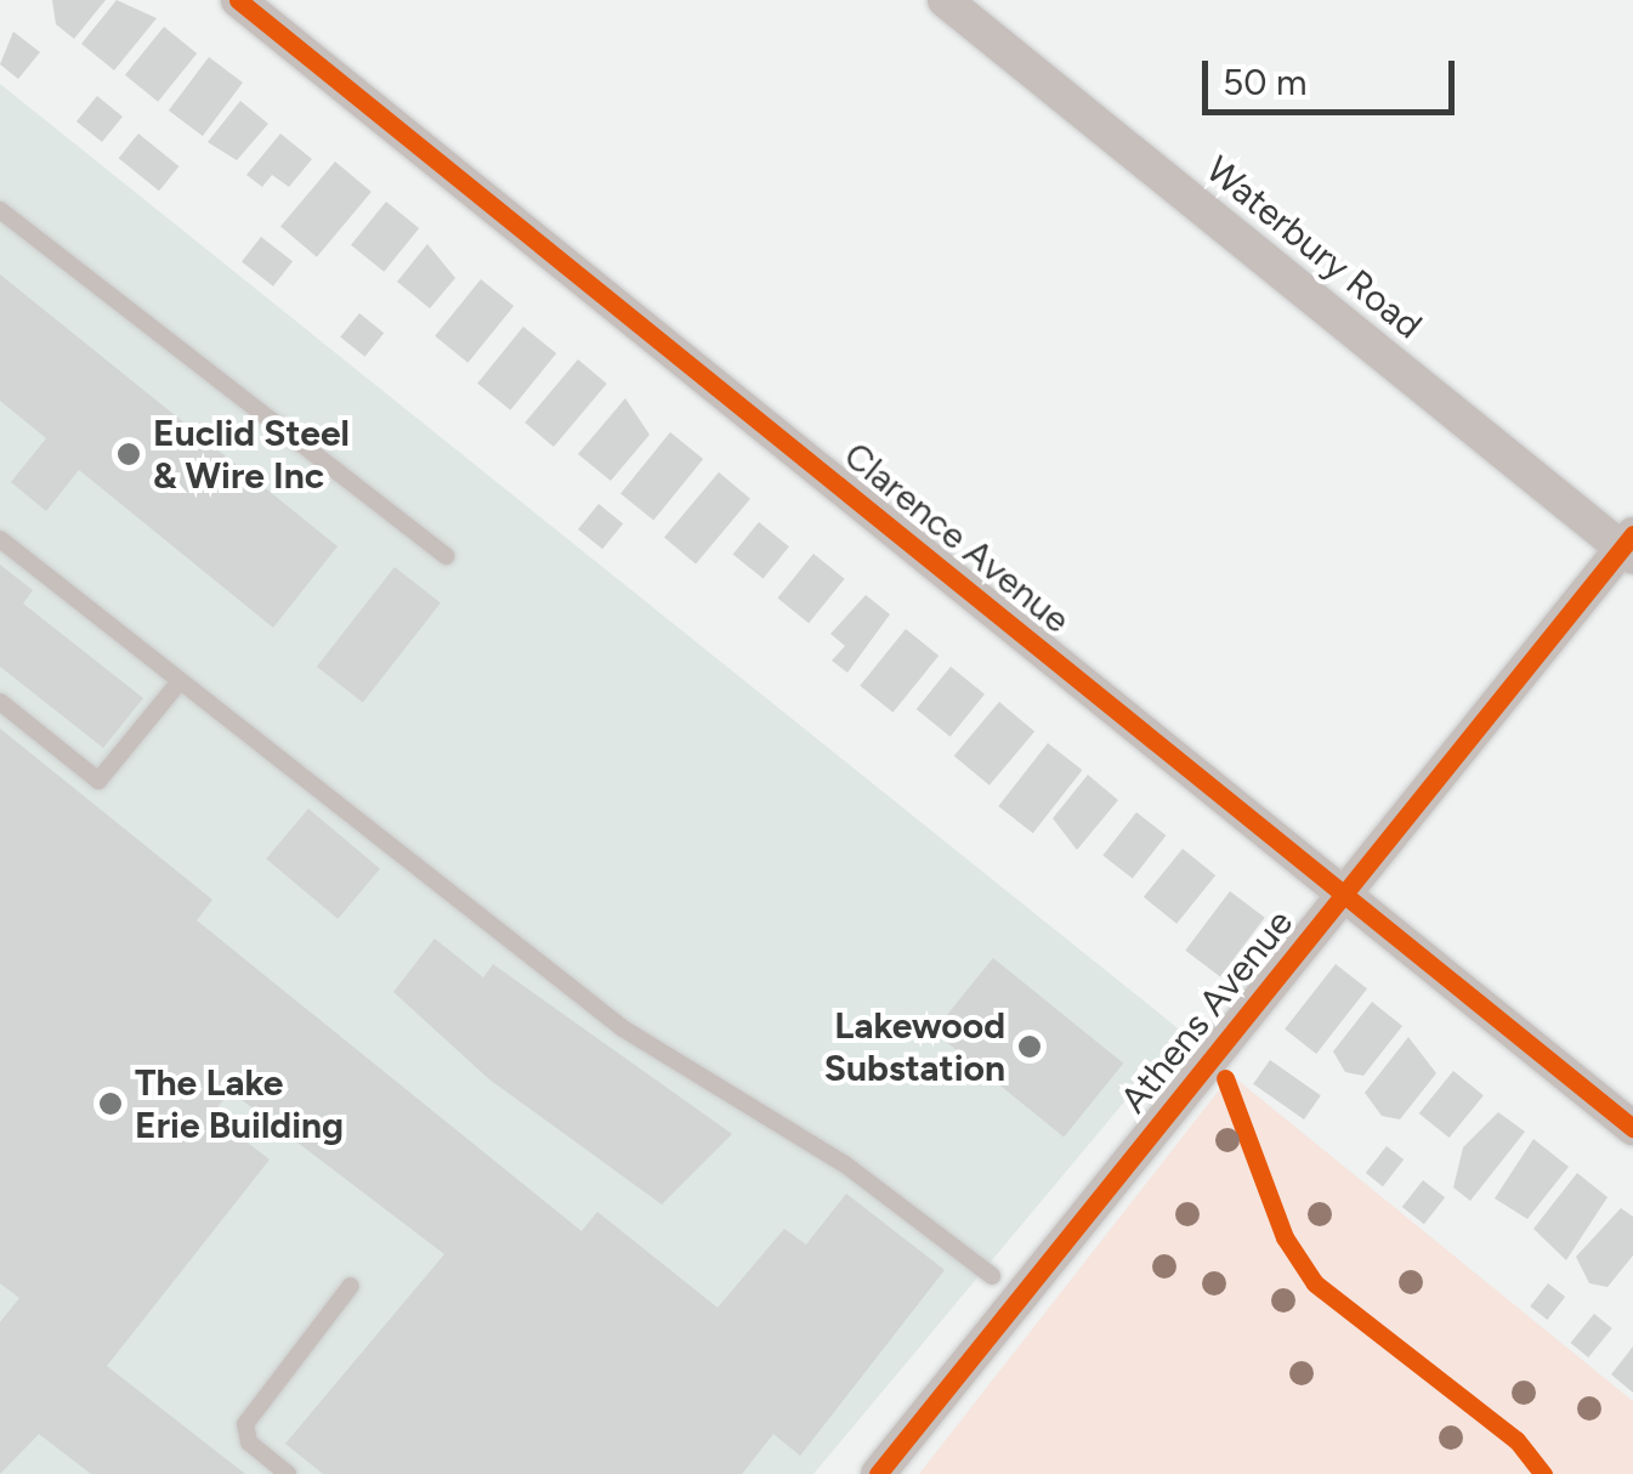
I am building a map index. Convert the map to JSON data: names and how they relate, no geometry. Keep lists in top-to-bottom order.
{
  "streets": {
    "street": ["Waterbury Road", "Clarence Avenue", "Athens Avenue"]
  },
  "crossings": [
    ["Waterbury Road", "Athens Avenue"],
    ["Clarence Avenue", "Athens Avenue"]
  ],
  "places": ["Euclid Steel & Wire Inc", "Lakewood Substation", "The Lake Erie Building"],
  "scale_bar": "50 m"
}
